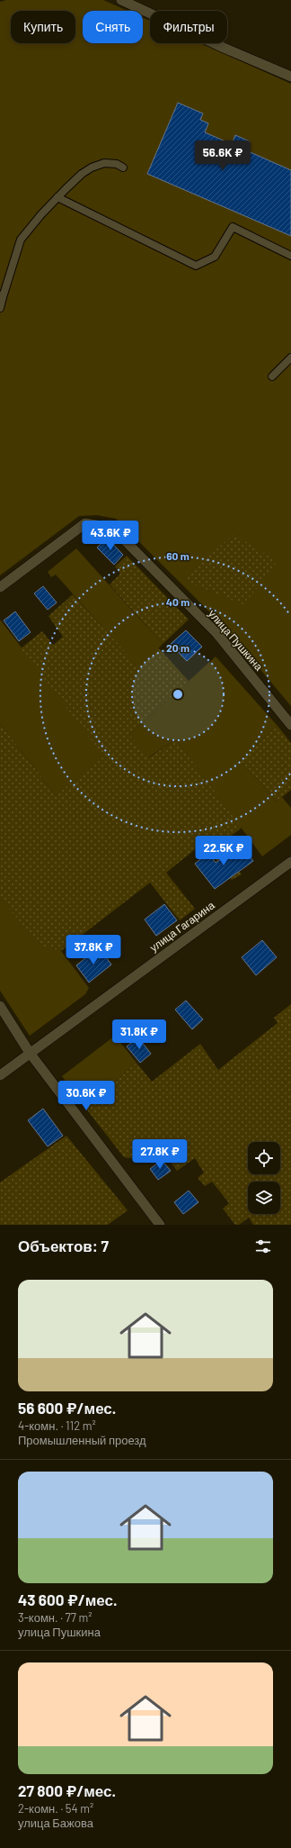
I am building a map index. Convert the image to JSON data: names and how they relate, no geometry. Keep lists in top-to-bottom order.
{
  "streets": {
    "street": ["улица Пушкина", "улица Гагарина"]
  },
  "page": {
    "chip": ["Купить", "Снять", "Фильтры"],
    "price": [
      "56.6K ₽",
      "43.6K ₽",
      "22.5K ₽",
      "37.8K ₽",
      "31.8K ₽",
      "30.6K ₽",
      "27.8K ₽"
    ],
    "heading": "Объектов: 7",
    "list": [
      {
        "name": "56 600 ₽/мес.",
        "note": "4-комн. · 112 m² · Промышленный проезд"
      },
      {
        "name": "43 600 ₽/мес.",
        "note": "3-комн. · 77 m² · улица Пушкина"
      },
      {
        "name": "27 800 ₽/мес.",
        "note": "2-комн. · 54 m² · улица Бажова"
      }
    ]
  },
  "rings": ["60 m", "40 m", "20 m"]
}
